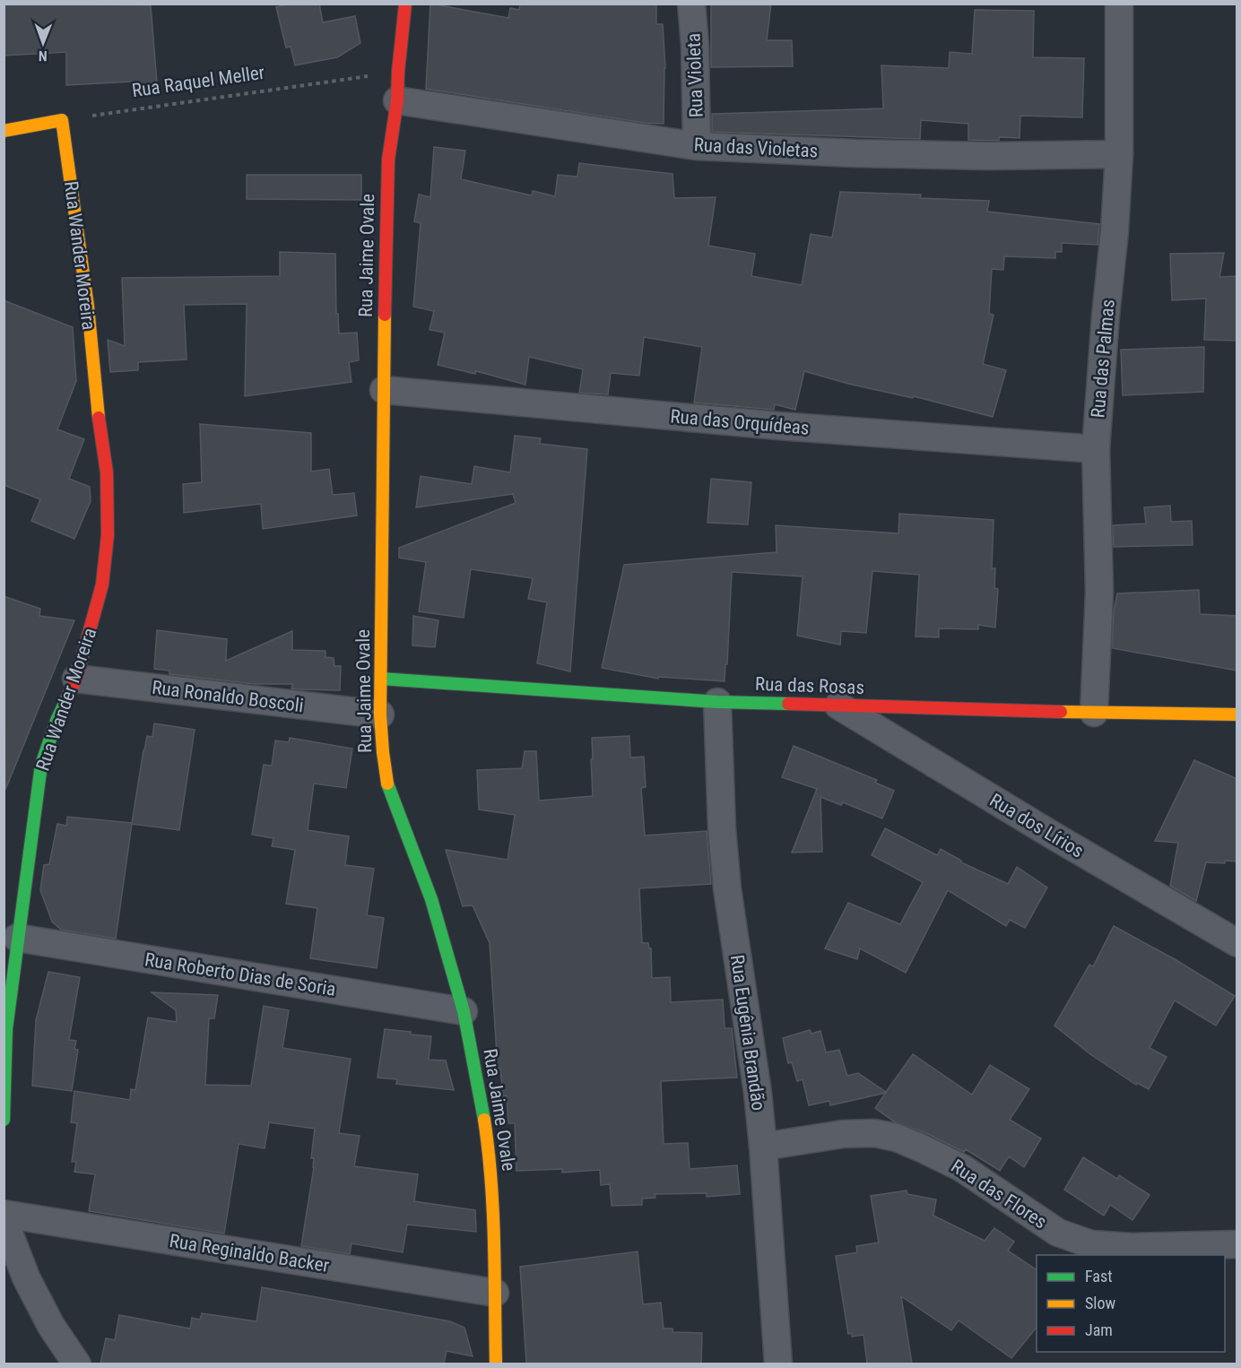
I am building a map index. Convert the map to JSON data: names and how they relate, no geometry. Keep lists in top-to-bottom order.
{
  "streets": {
    "street": [
      "Rua Violeta",
      "Rua das Violetas",
      "Rua Wander Moreira",
      "Rua Jaime Ovale",
      "Rua das Palmas",
      "Rua das Orquídeas",
      "Rua das Rosas",
      "Rua Ronaldo Boscoli",
      "Rua dos Lírios",
      "Rua Roberto Dias de Soria",
      "Rua Eugênia Brandão",
      "Rua das Flores",
      "Rua Reginaldo Backer"
    ],
    "path": ["Rua Raquel Meller"]
  },
  "crossings": [
    ["Rua Violeta", "Rua das Violetas"],
    ["Rua Raquel Meller", "Rua Wander Moreira"],
    ["Rua Raquel Meller", "Rua Jaime Ovale"],
    ["Rua das Violetas", "Rua Jaime Ovale"],
    ["Rua das Violetas", "Rua das Palmas"],
    ["Rua Wander Moreira", "Rua Ronaldo Boscoli"],
    ["Rua Wander Moreira", "Rua Roberto Dias de Soria"],
    ["Rua Jaime Ovale", "Rua das Orquídeas"],
    ["Rua Jaime Ovale", "Rua das Rosas"],
    ["Rua Jaime Ovale", "Rua Ronaldo Boscoli"],
    ["Rua Jaime Ovale", "Rua Roberto Dias de Soria"],
    ["Rua Jaime Ovale", "Rua Reginaldo Backer"],
    ["Rua das Palmas", "Rua das Orquídeas"],
    ["Rua das Palmas", "Rua das Rosas"],
    ["Rua das Rosas", "Rua dos Lírios"],
    ["Rua das Rosas", "Rua Eugênia Brandão"],
    ["Rua Eugênia Brandão", "Rua das Flores"]
  ],
  "legend": ["Fast", "Slow", "Jam"],
  "north": "bottom"
}
